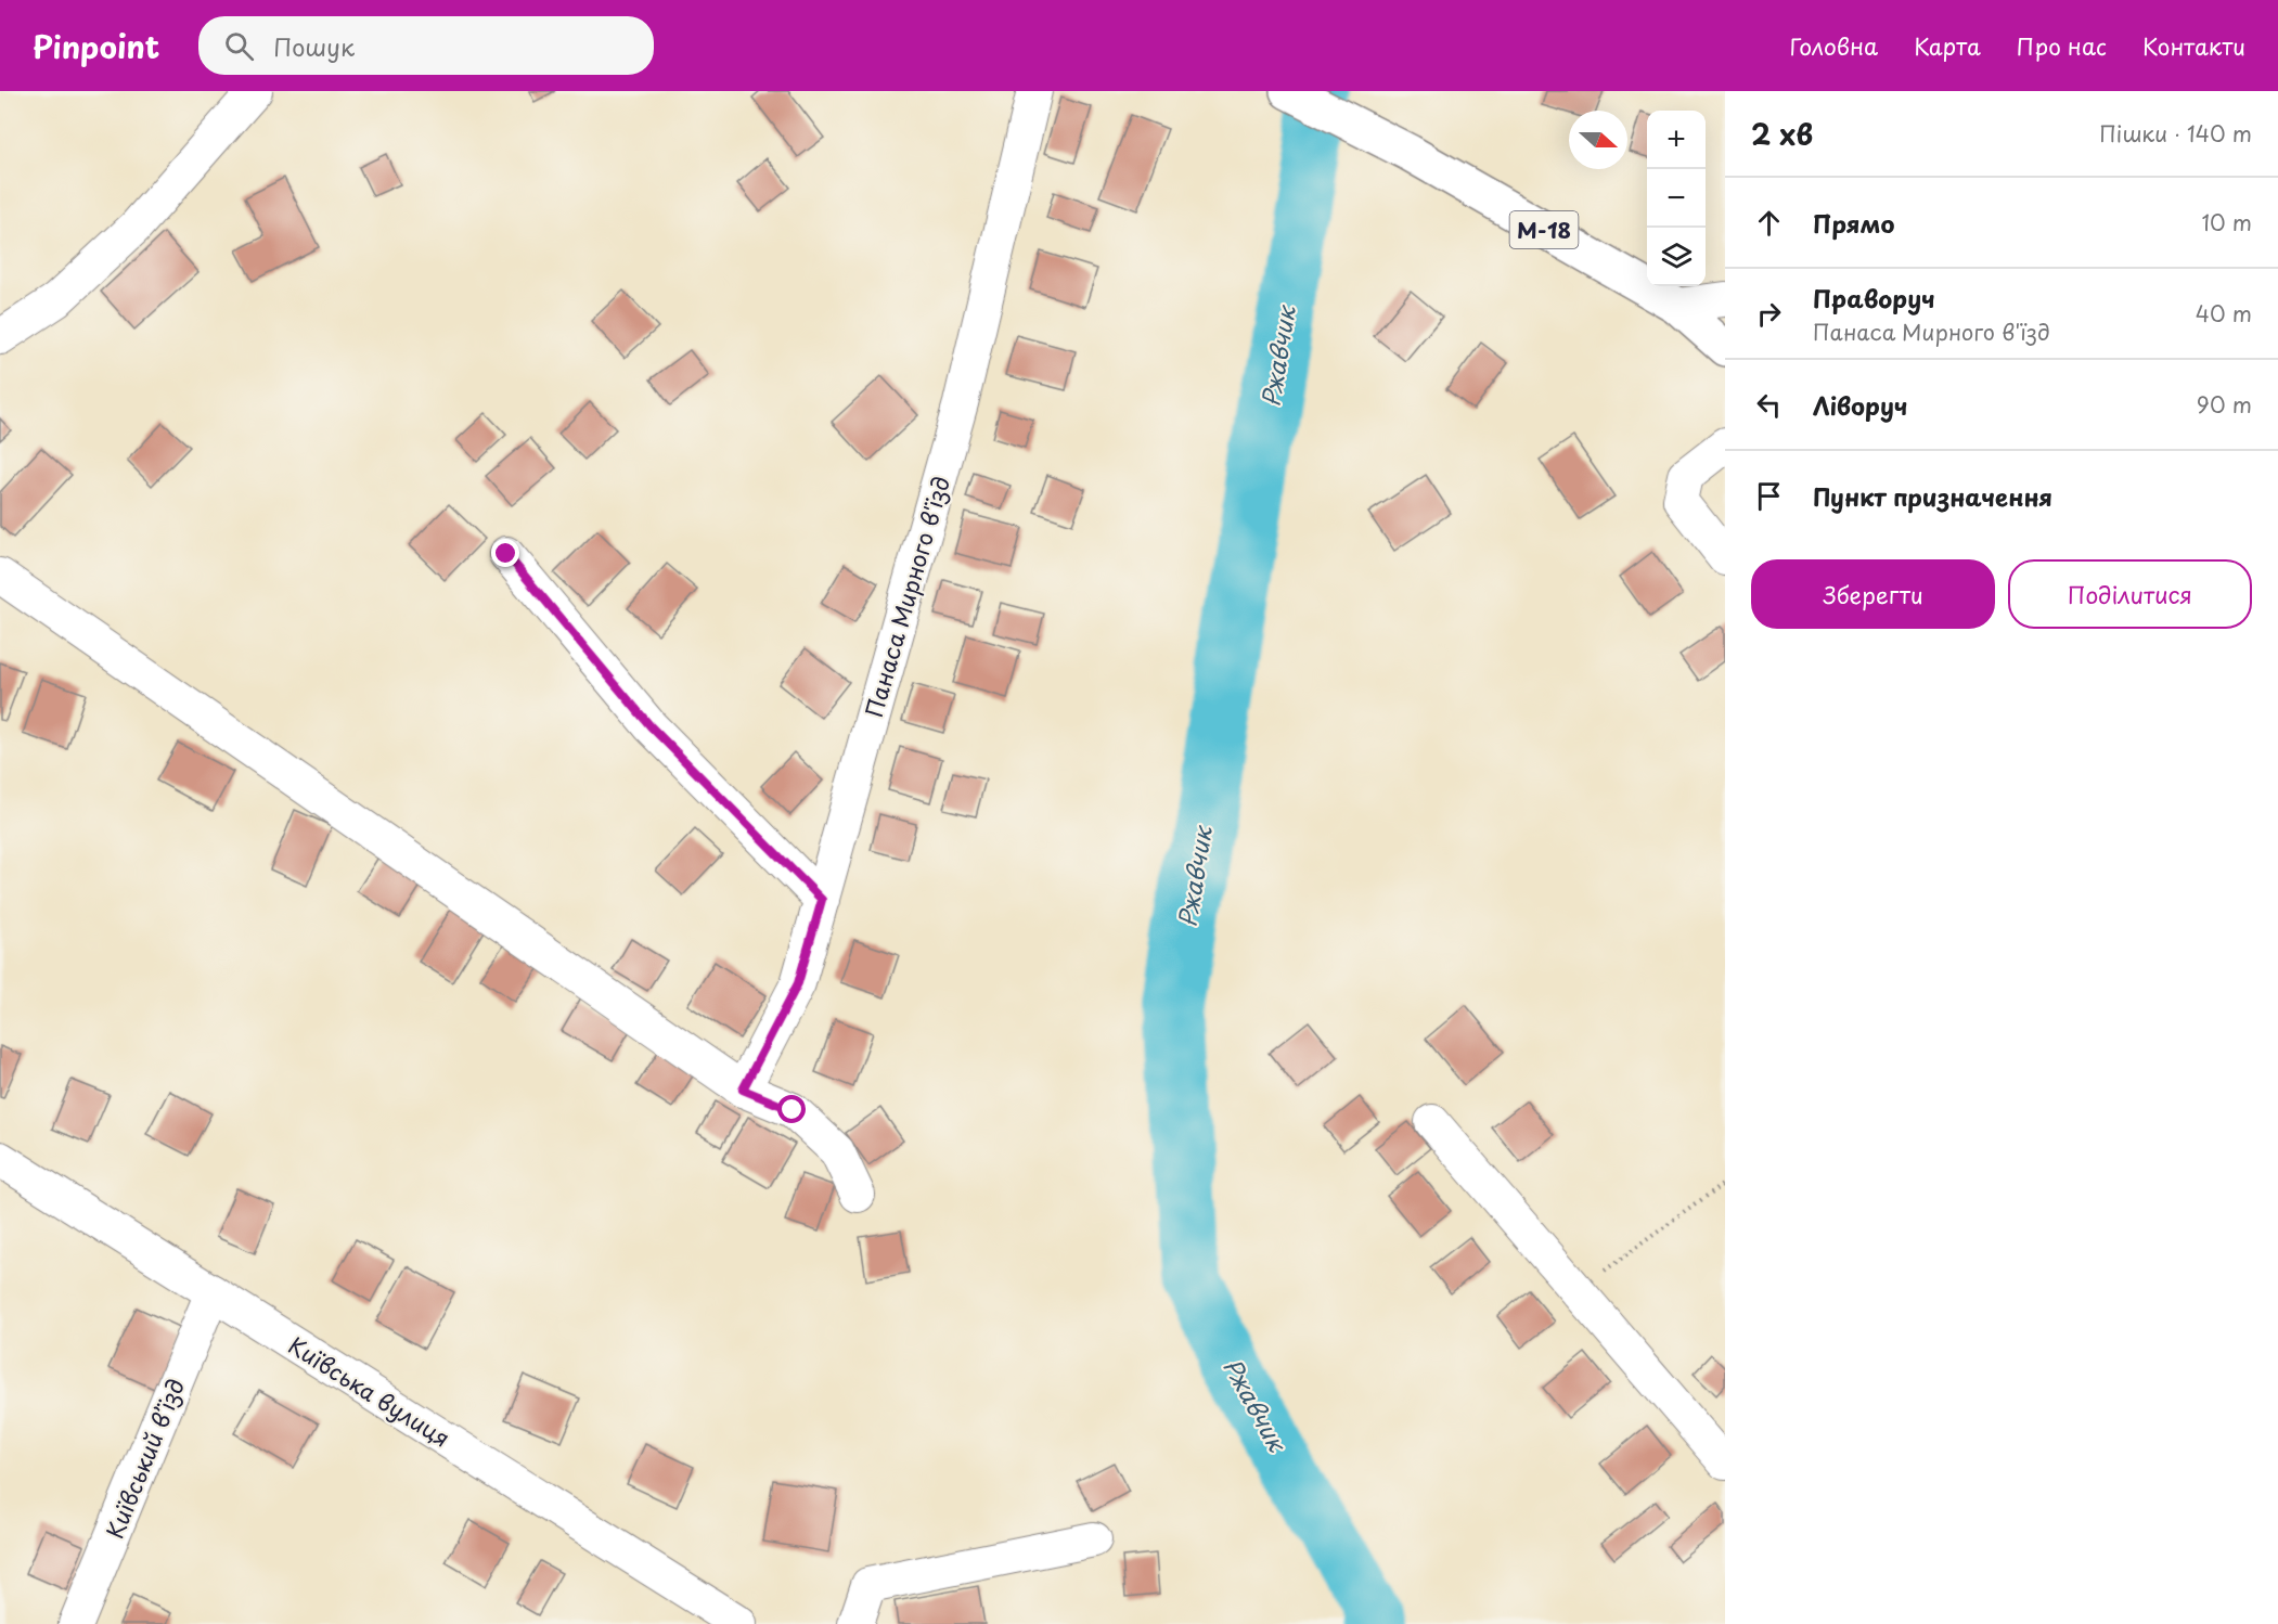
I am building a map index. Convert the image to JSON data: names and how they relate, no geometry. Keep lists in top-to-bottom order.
{
  "streets": {
    "highway": ["М-18"],
    "street": ["Панаса Мирного в'їзд", "Київська вулиця", "Київський в’їзд"]
  },
  "crossings": [
    ["Київська вулиця", "Київський в’їзд"]
  ],
  "water": ["Ржавчик"],
  "north": "right",
  "page": {
    "header": "Pinpoint",
    "search": "Пошук",
    "nav": [
      "Головна",
      "Карта",
      "Про нас",
      "Контакти"
    ],
    "heading": ["2 хв", "Пішки · 140 m"],
    "map_buttons": ["+", "−"],
    "list": [
      ["Прямо", "10 m"],
      ["Праворуч", "Панаса Мирного в'їзд", "40 m"],
      ["Ліворуч", "90 m"],
      "Пункт призначення"
    ],
    "buttons": ["Зберегти", "Поділитися"]
  }
}
